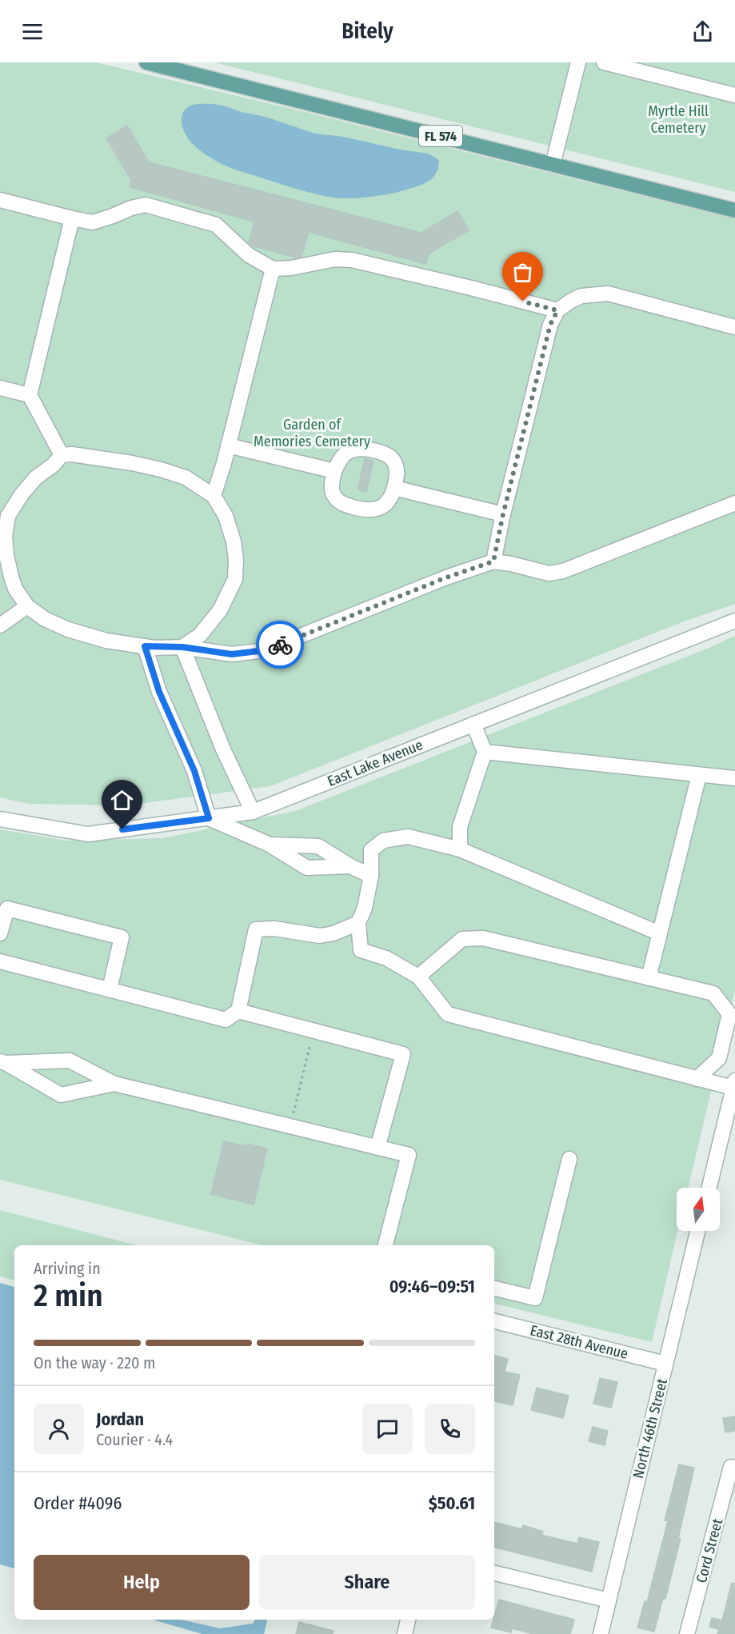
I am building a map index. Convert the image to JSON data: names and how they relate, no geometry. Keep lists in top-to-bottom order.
{
  "streets": {
    "main road": ["FL 574"],
    "street": [
      "East Lake Avenue",
      "East 28th Avenue",
      "North 46th Street",
      "Cord Street"
    ]
  },
  "crossings": [
    ["East 28th Avenue", "North 46th Street"]
  ],
  "parks": ["Myrtle Hill Cemetery", "Garden of Memories Cemetery"],
  "north": "top",
  "page": {
    "header": "Bitely",
    "heading": ["2 min", "Arriving in", "09:46–09:51"],
    "panel": [
      "Jordan",
      "Courier · 4.4",
      "Order #4096",
      "$50.61"
    ],
    "bar": "On the way · 220 m",
    "buttons": ["Help", "Share"]
  }
}
